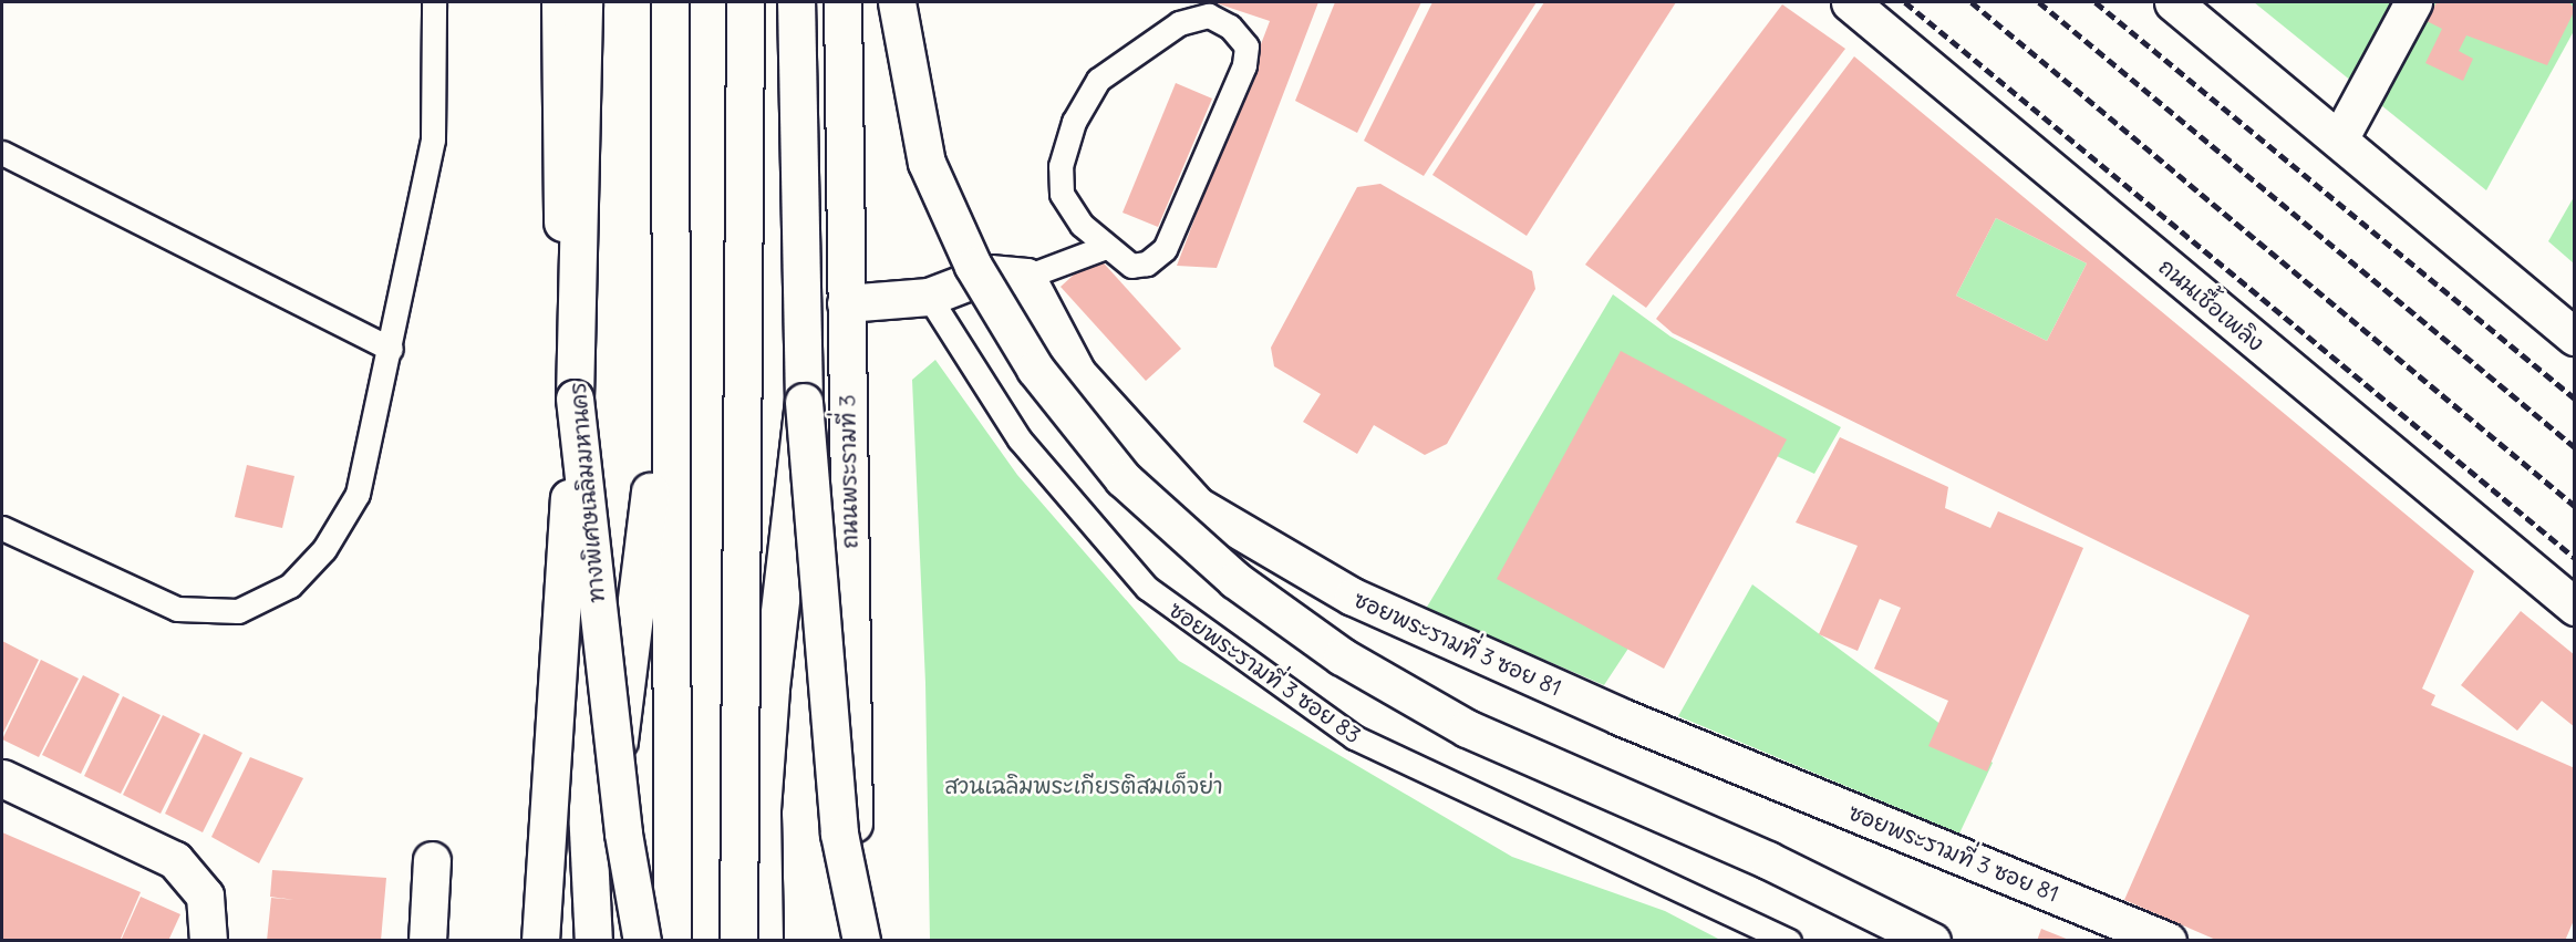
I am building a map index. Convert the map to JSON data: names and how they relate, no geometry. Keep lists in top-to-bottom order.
{
  "streets": {
    "main road": [
      "ถนนเชื้อเพลิง",
      "ถนนพระรามที่ 3",
      "ทางพิเศษเฉลิมมหานคร",
      "ซอยพระรามที่ 3 ซอย 81"
    ],
    "lane": ["ซอยพระรามที่ 3 ซอย 83"]
  },
  "parks": ["สวนเฉลิมพระเกียรติสมเด็จย่า"]
}
